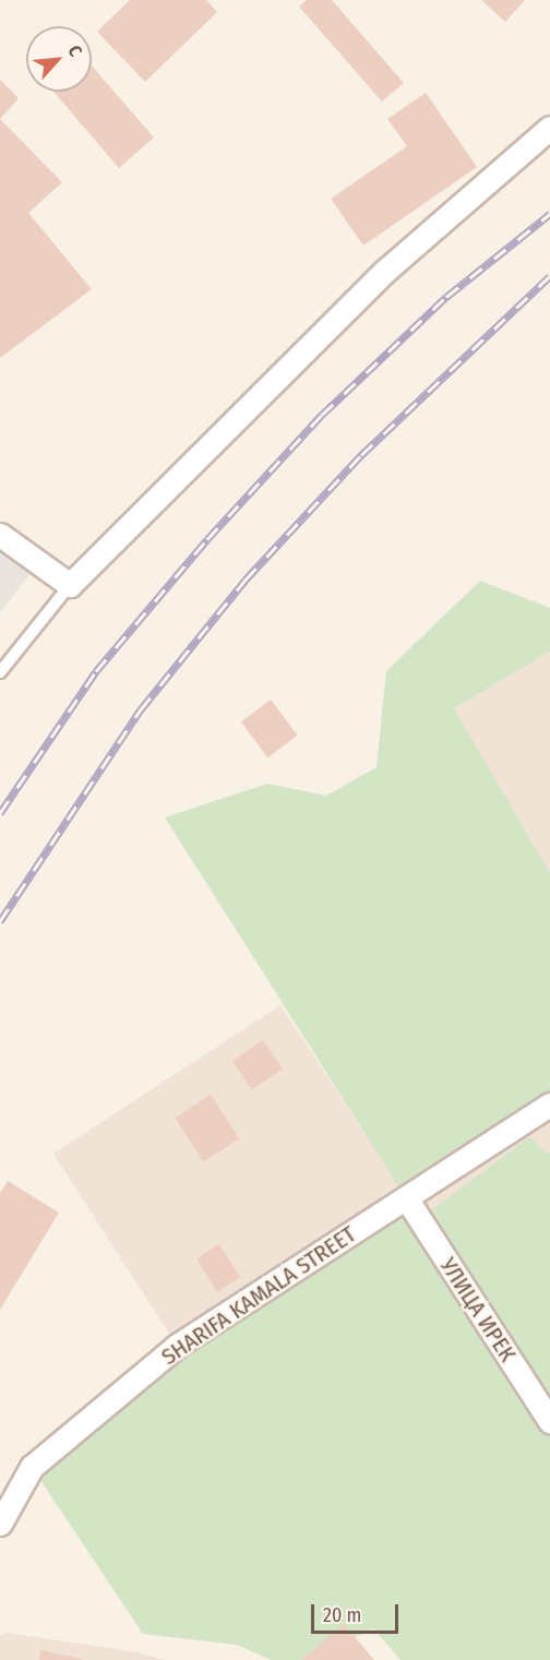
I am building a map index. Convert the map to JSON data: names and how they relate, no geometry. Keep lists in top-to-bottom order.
{
  "streets": {
    "street": ["SHARIFA KAMALA STREET", "УЛИЦА ИРЕК"]
  },
  "crossings": [
    ["SHARIFA KAMALA STREET", "УЛИЦА ИРЕК"]
  ],
  "scale_bar": "20 m",
  "north": "top right"
}
